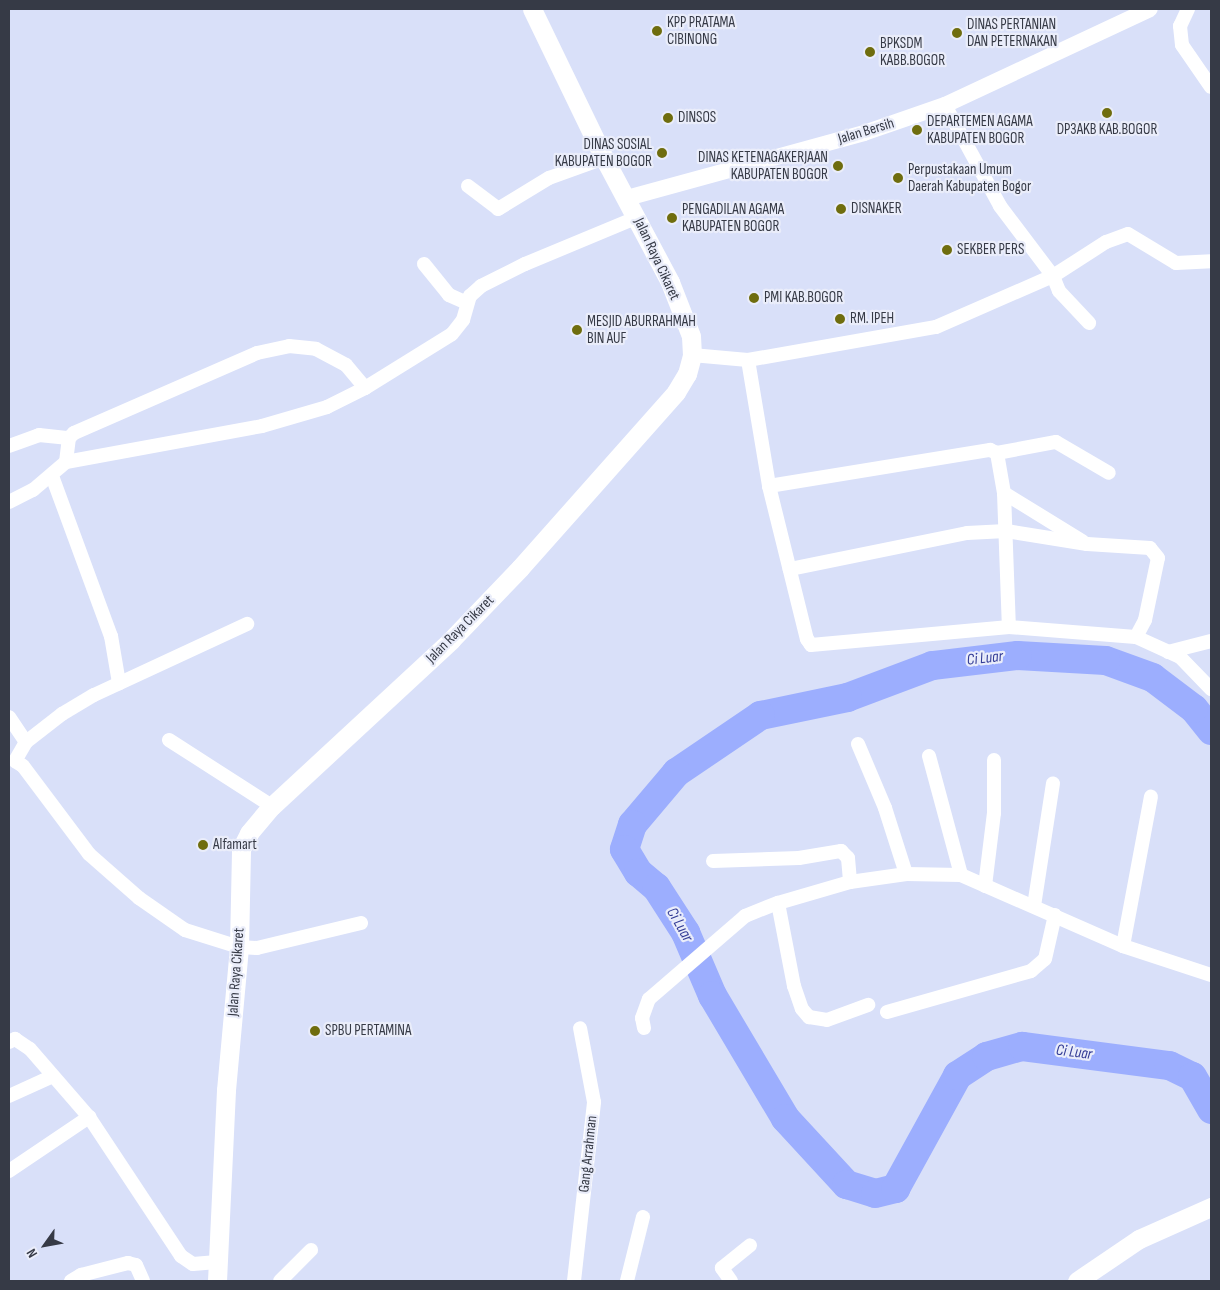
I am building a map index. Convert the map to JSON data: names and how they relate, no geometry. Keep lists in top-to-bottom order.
{
  "streets": {
    "main road": ["Jalan Raya Cikaret"],
    "street": ["Jalan Bersih", "Gang Arrahman"]
  },
  "crossings": [
    ["Jalan Bersih", "Jalan Raya Cikaret"]
  ],
  "water": ["Ci Luar"],
  "places": [
    "KPP PRATAMA CIBINONG",
    "DINAS PERTANIAN DAN PETERNAKAN",
    "BPKSDM KABB.BOGOR",
    "DP3AKB KAB.BOGOR",
    "DINSOS",
    "DEPARTEMEN AGAMA KABUPATEN BOGOR",
    "DINAS SOSIAL KABUPATEN BOGOR",
    "DINAS KETENAGAKERJAAN KABUPATEN BOGOR",
    "Perpustakaan Umum Daerah Kabupaten Bogor",
    "DISNAKER",
    "PENGADILAN AGAMA KABUPATEN BOGOR",
    "SEKBER PERS",
    "PMI KAB.BOGOR",
    "RM. IPEH",
    "MESJID ABURRAHMAH BIN AUF",
    "Alfamart",
    "SPBU PERTAMINA"
  ],
  "north": "bottom left"
}
